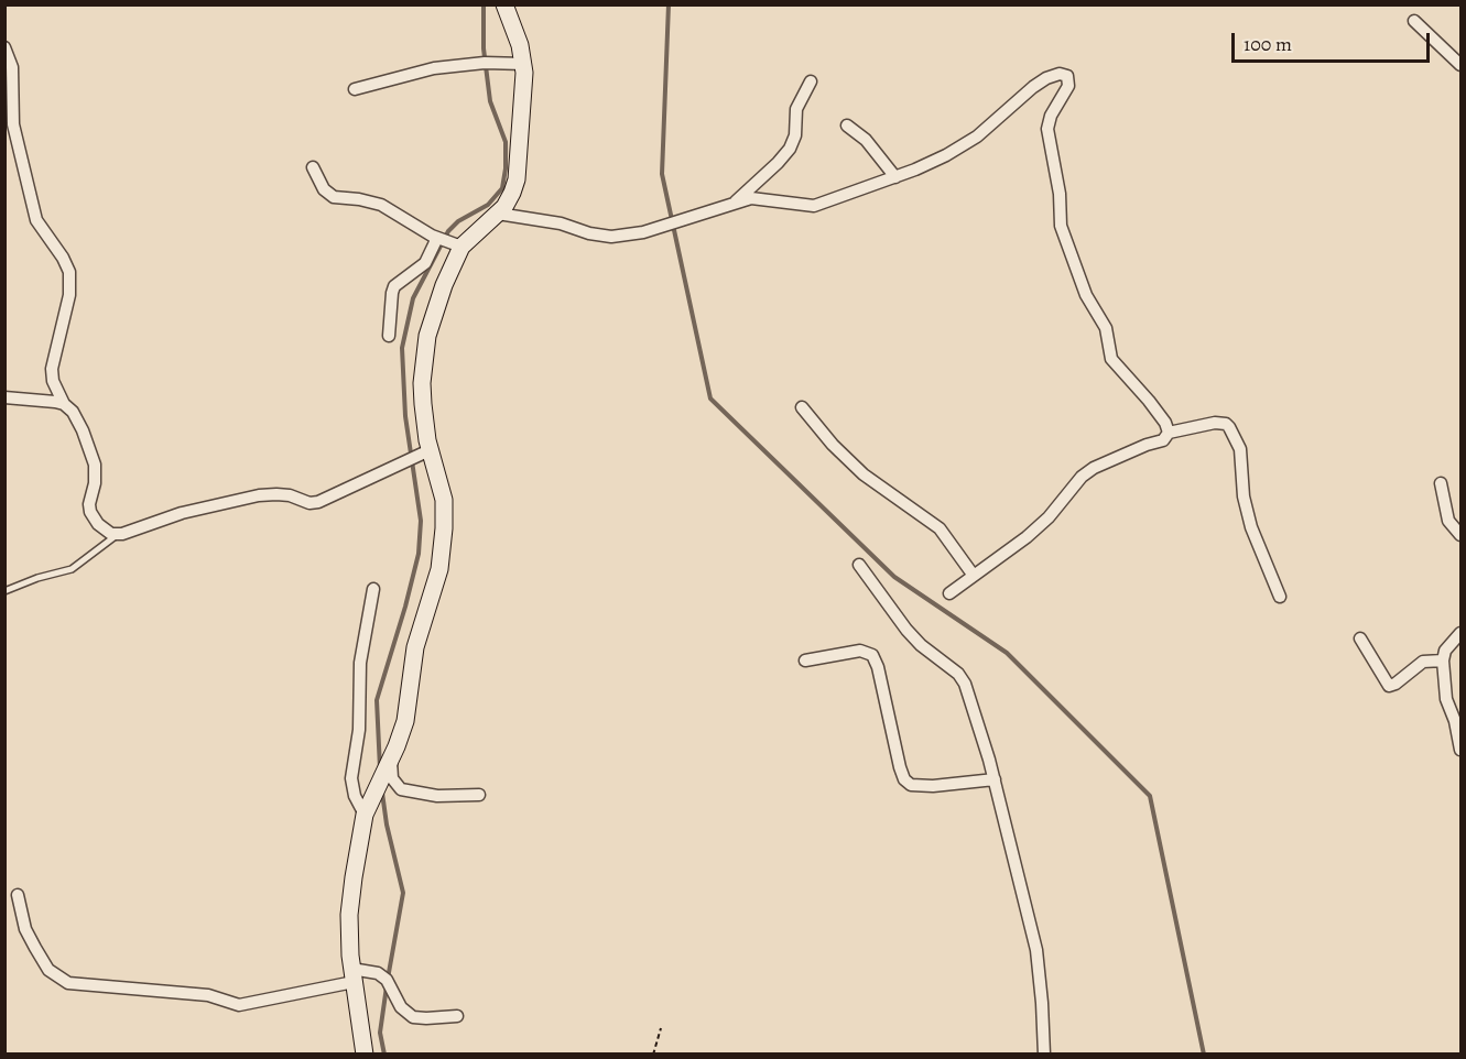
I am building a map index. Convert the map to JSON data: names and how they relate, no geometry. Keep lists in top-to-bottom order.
{
  "scale_bar": "100 m"
}
